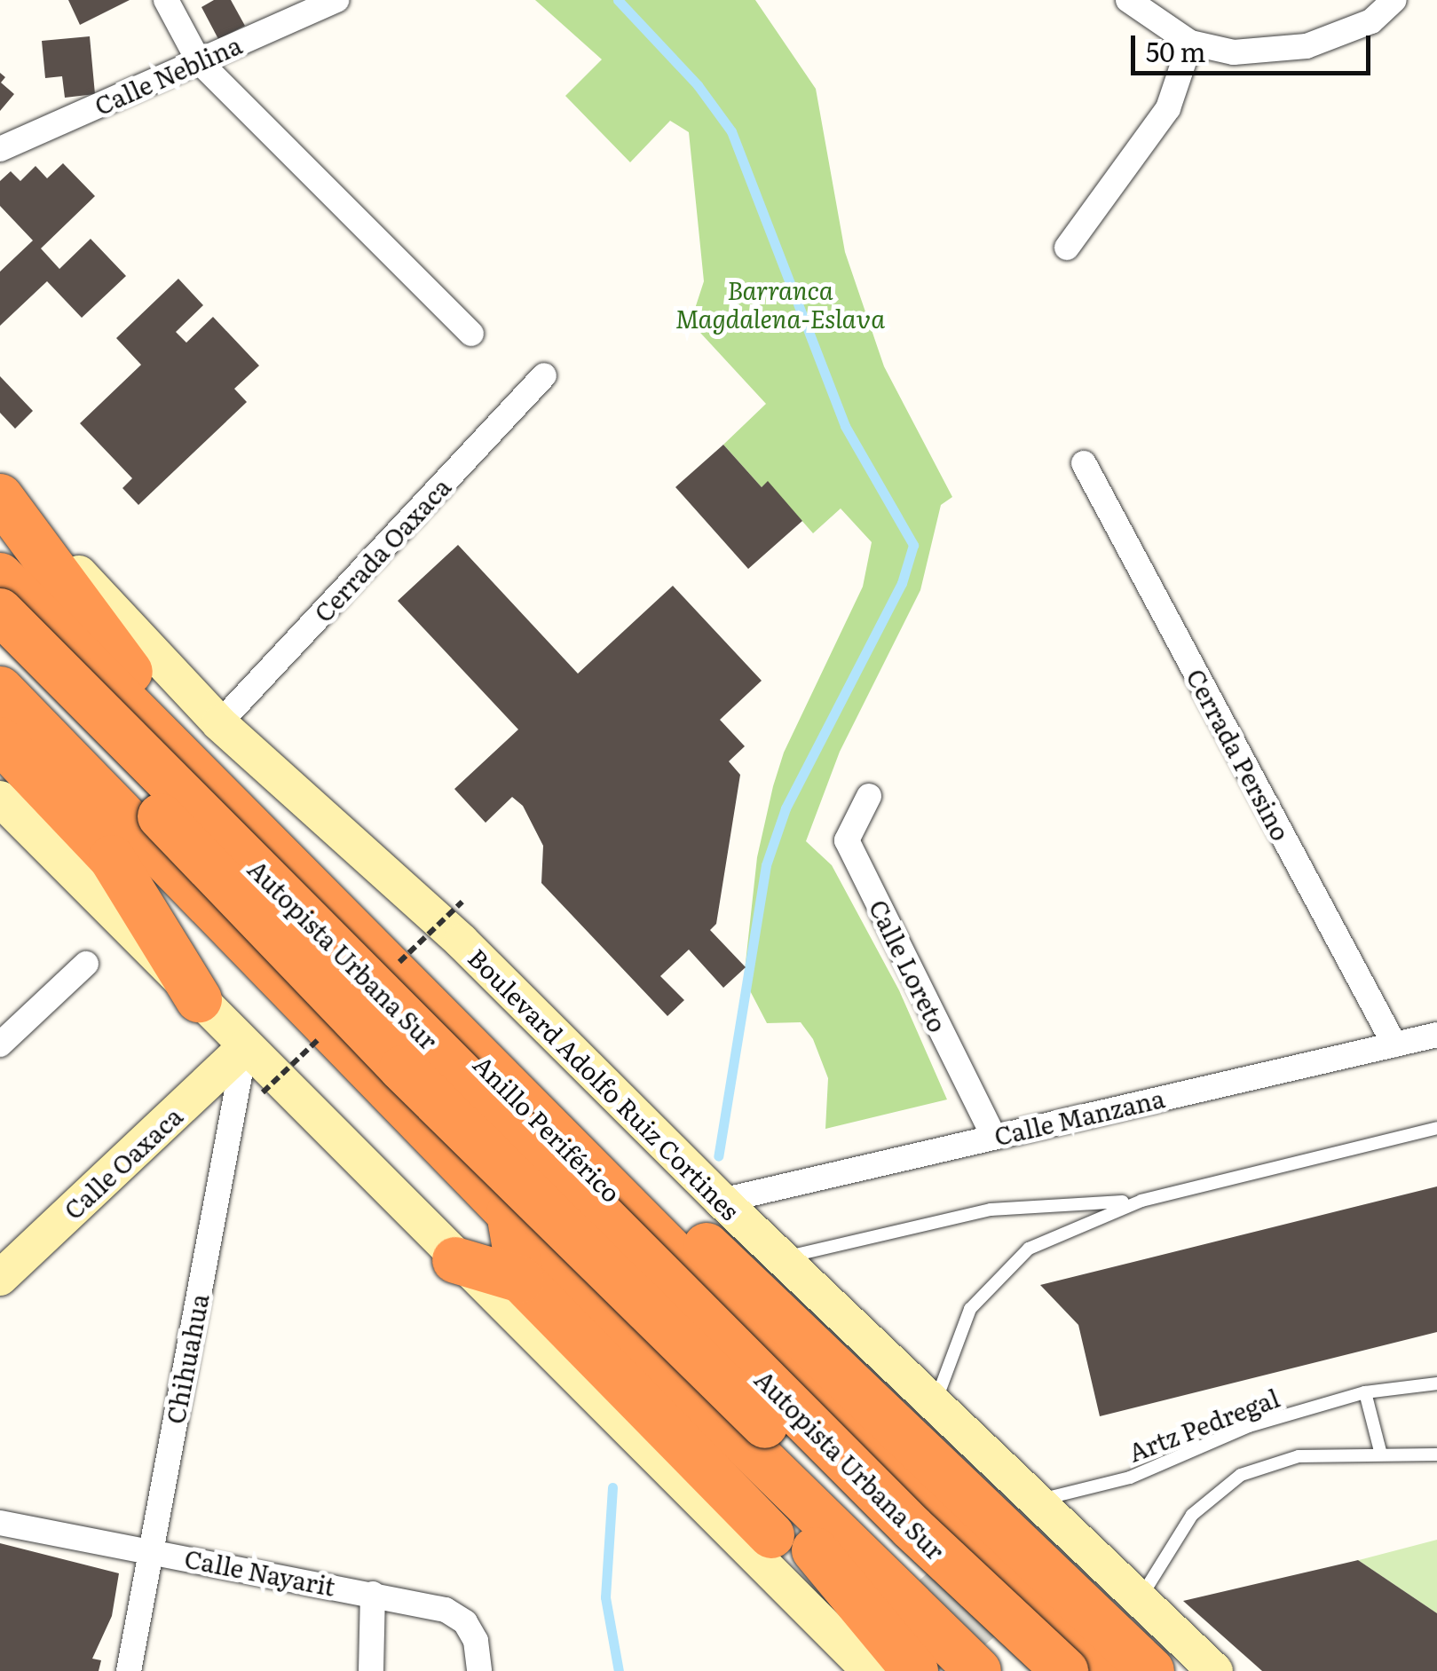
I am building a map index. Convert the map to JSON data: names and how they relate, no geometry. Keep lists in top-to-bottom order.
{
  "streets": {
    "highway": ["Autopista Urbana Sur", "Anillo Periférico"],
    "main road": ["Boulevard Adolfo Ruiz Cortines", "Calle Oaxaca"],
    "street": [
      "Calle Neblina",
      "Cerrada Oaxaca",
      "Cerrada Persino",
      "Calle Loreto",
      "Calle Manzana",
      "Chihuahua",
      "Calle Nayarit"
    ],
    "lane": ["Artz Pedregal"]
  },
  "crossings": [
    ["Cerrada Oaxaca", "Boulevard Adolfo Ruiz Cortines"],
    ["Cerrada Persino", "Calle Manzana"],
    ["Calle Loreto", "Calle Manzana"],
    ["Boulevard Adolfo Ruiz Cortines", "Calle Manzana"],
    ["Boulevard Adolfo Ruiz Cortines", "Artz Pedregal"],
    ["Calle Oaxaca", "Chihuahua"],
    ["Chihuahua", "Calle Nayarit"]
  ],
  "parks": ["Barranca Magdalena-Eslava"],
  "scale_bar": "50 m"
}
